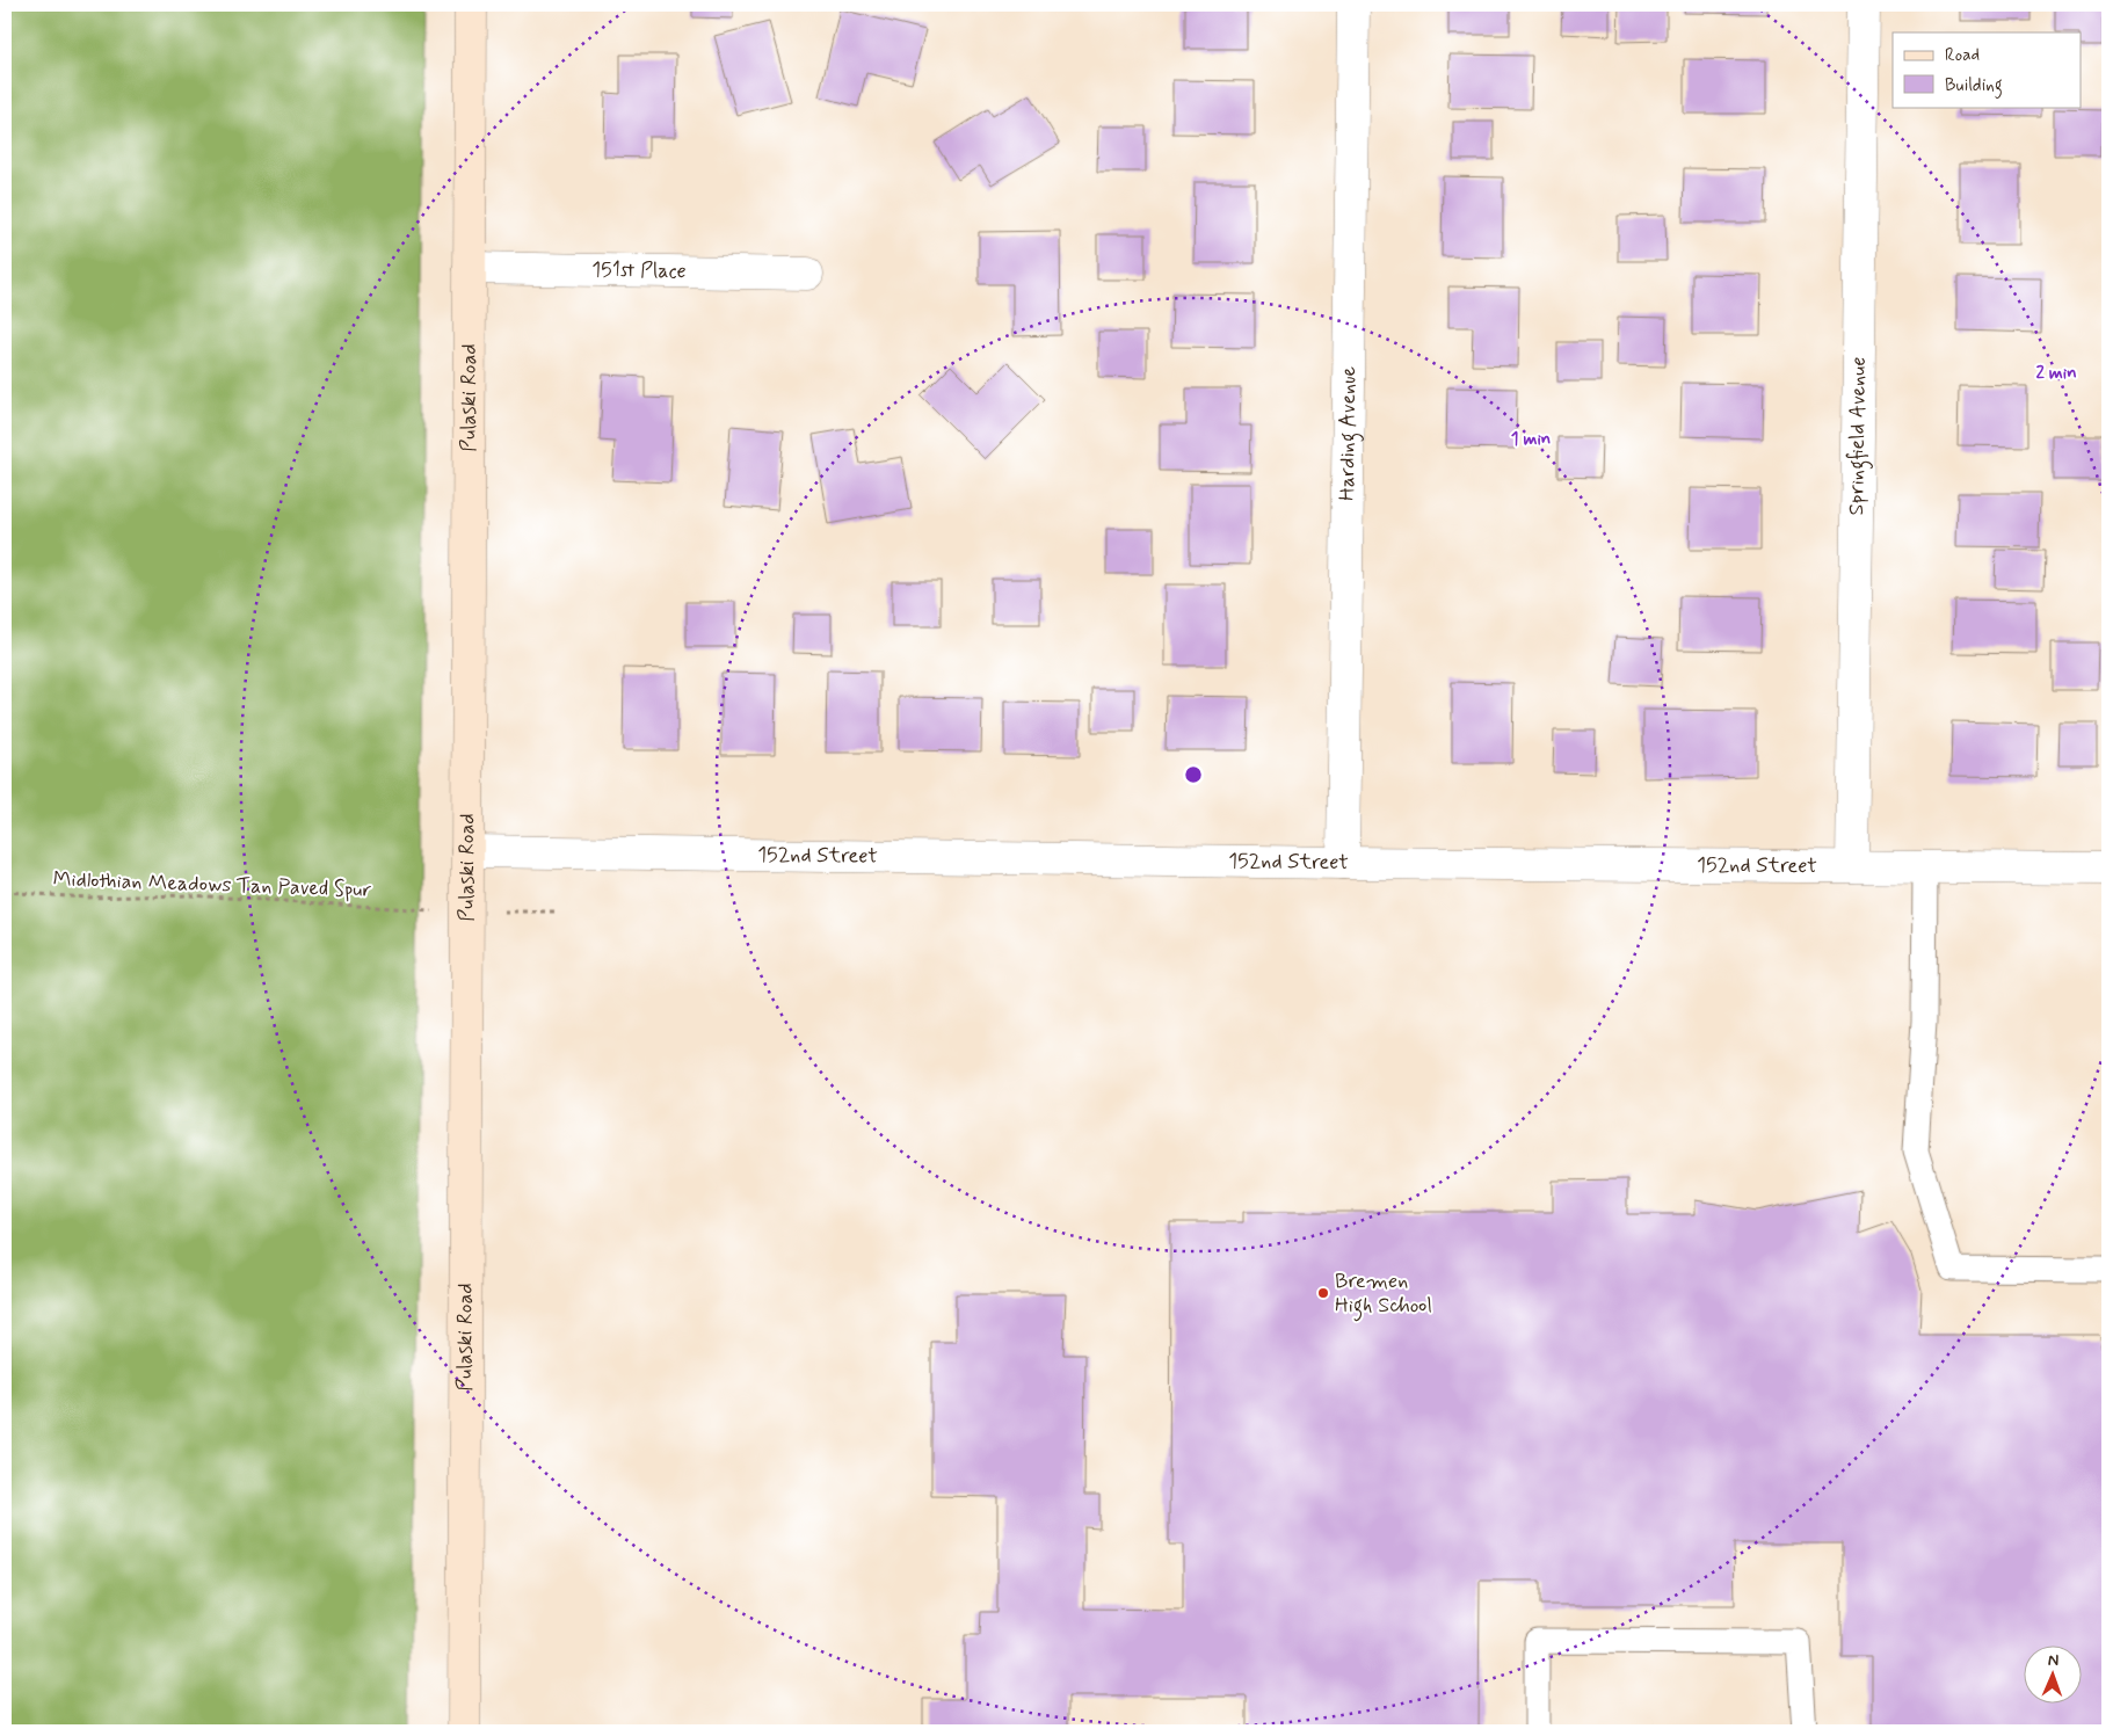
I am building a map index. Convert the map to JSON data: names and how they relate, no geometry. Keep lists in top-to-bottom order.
{
  "streets": {
    "main road": ["Pulaski Road"],
    "street": [
      "151st Place",
      "Harding Avenue",
      "Springfield Avenue",
      "152nd Street"
    ],
    "path": ["Midlothian Meadows Tan Paved Spur"]
  },
  "crossings": [
    ["151st Place", "Pulaski Road"],
    ["Pulaski Road", "152nd Street"],
    ["Harding Avenue", "152nd Street"],
    ["Springfield Avenue", "152nd Street"]
  ],
  "places": ["Bremen High School"],
  "legend": ["Road", "Building"],
  "north": "top",
  "rings": ["2 min", "1 min"]
}
